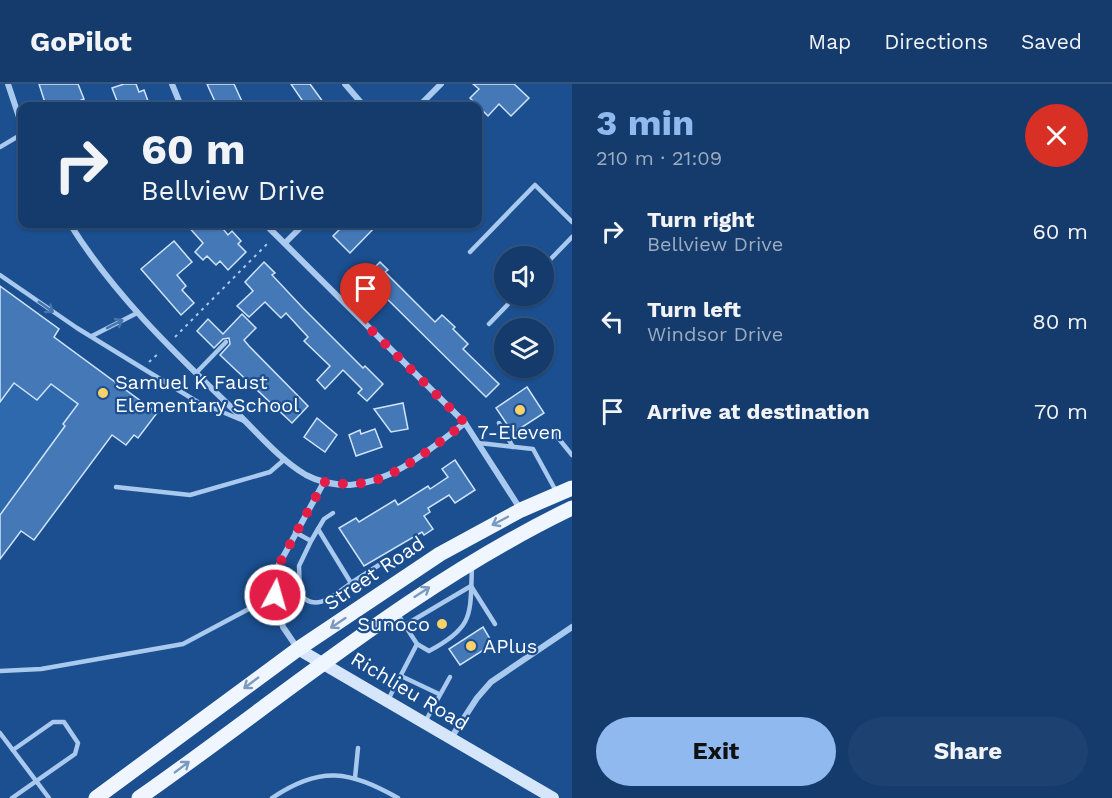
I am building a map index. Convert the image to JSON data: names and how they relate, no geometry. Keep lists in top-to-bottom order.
{
  "streets": {
    "main road": ["Street Road", "Richlieu Road"]
  },
  "crossings": [
    ["Street Road", "Richlieu Road"]
  ],
  "places": [
    "Samuel K Faust Elementary School",
    "7-Eleven",
    "Sunoco",
    "APlus"
  ],
  "page": {
    "header": "GoPilot",
    "nav": ["Map", "Directions", "Saved"],
    "heading": ["3 min", "210 m · 21:09"],
    "turn": ["60 m", "Bellview Drive"],
    "list": [
      {
        "name": "Turn right",
        "note": "Bellview Drive",
        "value": "60 m"
      },
      {
        "name": "Turn left",
        "note": "Windsor Drive",
        "value": "80 m"
      },
      {
        "name": "Arrive at destination",
        "value": "70 m"
      }
    ],
    "buttons": ["Exit", "Share"]
  }
}
